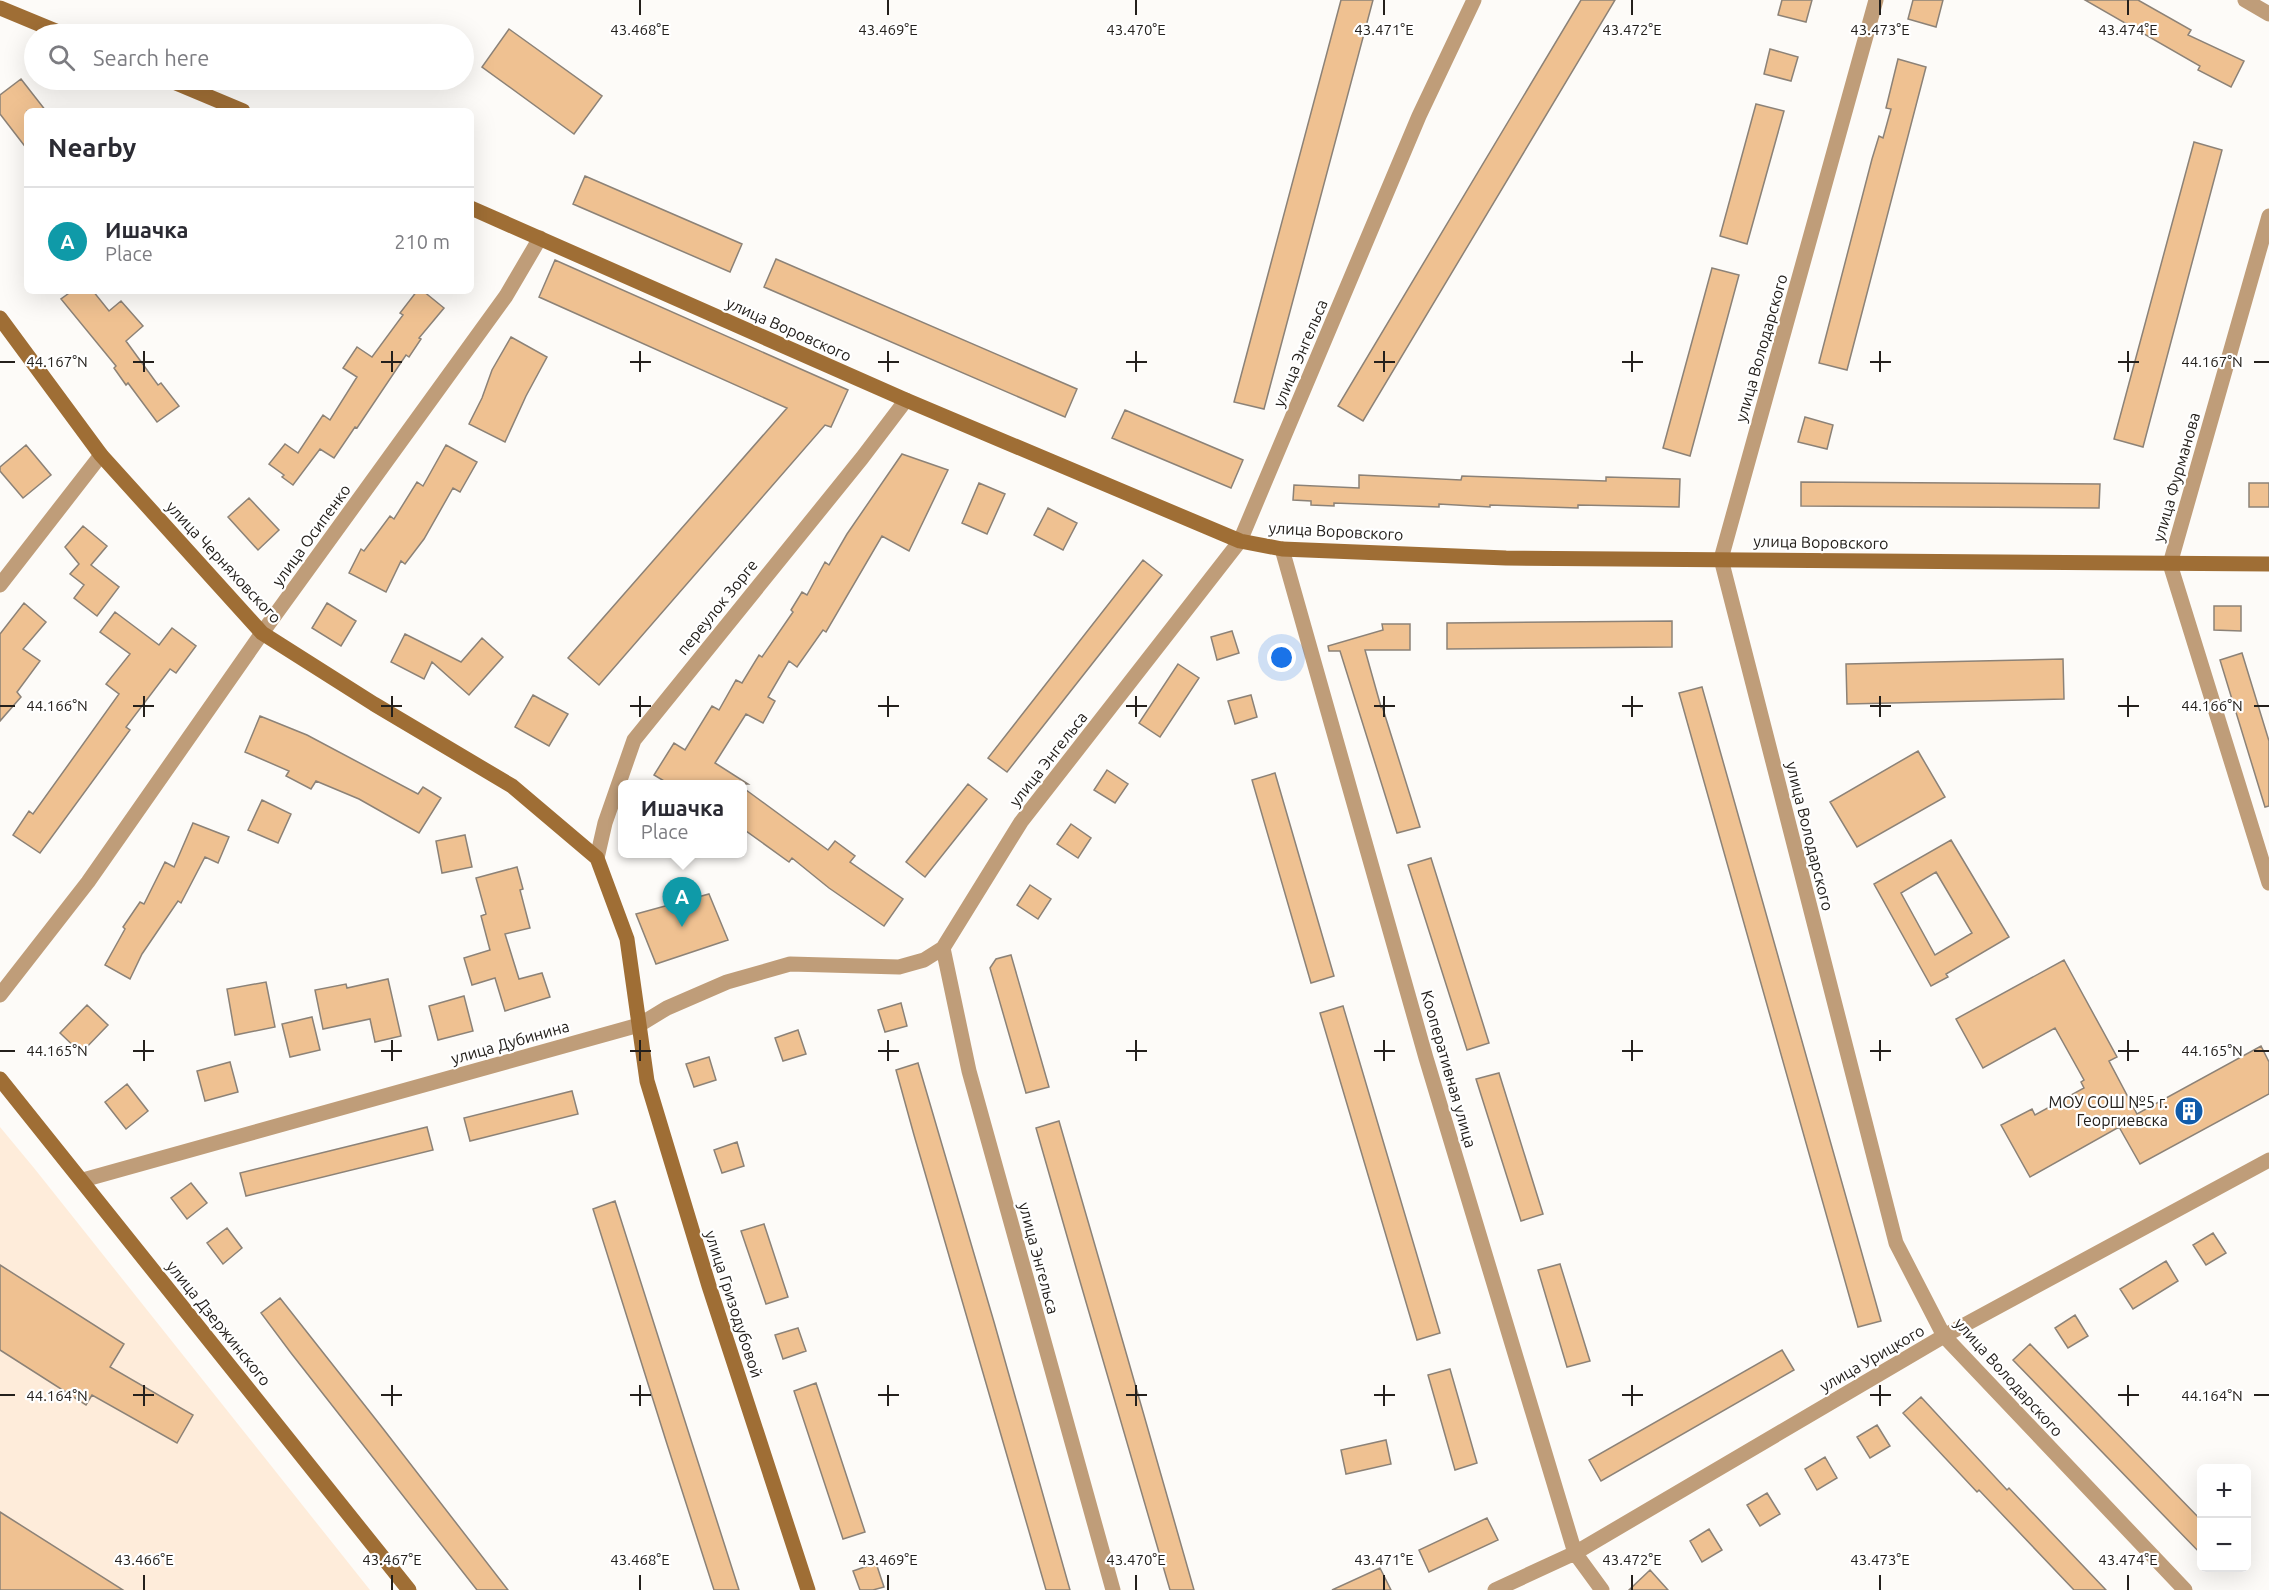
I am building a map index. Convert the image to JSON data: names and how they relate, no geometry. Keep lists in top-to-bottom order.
{
  "streets": {
    "street": [
      "улица Воровского",
      "улица Володарского",
      "улица Энгельса",
      "улица Фурманова",
      "улица Осипенко",
      "улица Черняховского",
      "переулок Зорге",
      "улица Дубинина",
      "Кооперативная улица",
      "улица Гризодубовой",
      "улица Дзержинского",
      "улица Урицкого"
    ]
  },
  "crossings": [
    ["улица Воровского", "улица Володарского"],
    ["улица Воровского", "улица Энгельса"],
    ["улица Воровского", "улица Фурманова"],
    ["улица Воровского", "улица Осипенко"],
    ["улица Воровского", "переулок Зорге"],
    ["улица Воровского", "Кооперативная улица"],
    ["улица Володарского", "улица Урицкого"],
    ["улица Энгельса", "улица Дубинина"],
    ["улица Осипенко", "улица Черняховского"],
    ["улица Черняховского", "переулок Зорге"],
    ["улица Черняховского", "улица Дубинина"],
    ["улица Черняховского", "улица Гризодубовой"],
    ["улица Дубинина", "улица Гризодубовой"],
    ["улица Дубинина", "улица Дзержинского"],
    ["Кооперативная улица", "улица Урицкого"]
  ],
  "places": {
    "building": ["МОУ СОШ №5 г. Георгиевска"]
  },
  "page": {
    "search": "Search here",
    "heading": "Nearby",
    "list": [
      {
        "mark": "A",
        "name": "Ишачка",
        "note": "Place",
        "value": "210 m"
      }
    ],
    "popup": ["Ишачка", "Place"],
    "pins": "A",
    "map_buttons": ["+", "−"]
  },
  "coordinates": [
    "43.468°E",
    "43.469°E",
    "43.470°E",
    "43.471°E",
    "43.472°E",
    "43.473°E",
    "43.474°E",
    "44.167°N",
    "44.166°N",
    "44.165°N",
    "44.164°N",
    "43.466°E",
    "43.467°E"
  ]
}
